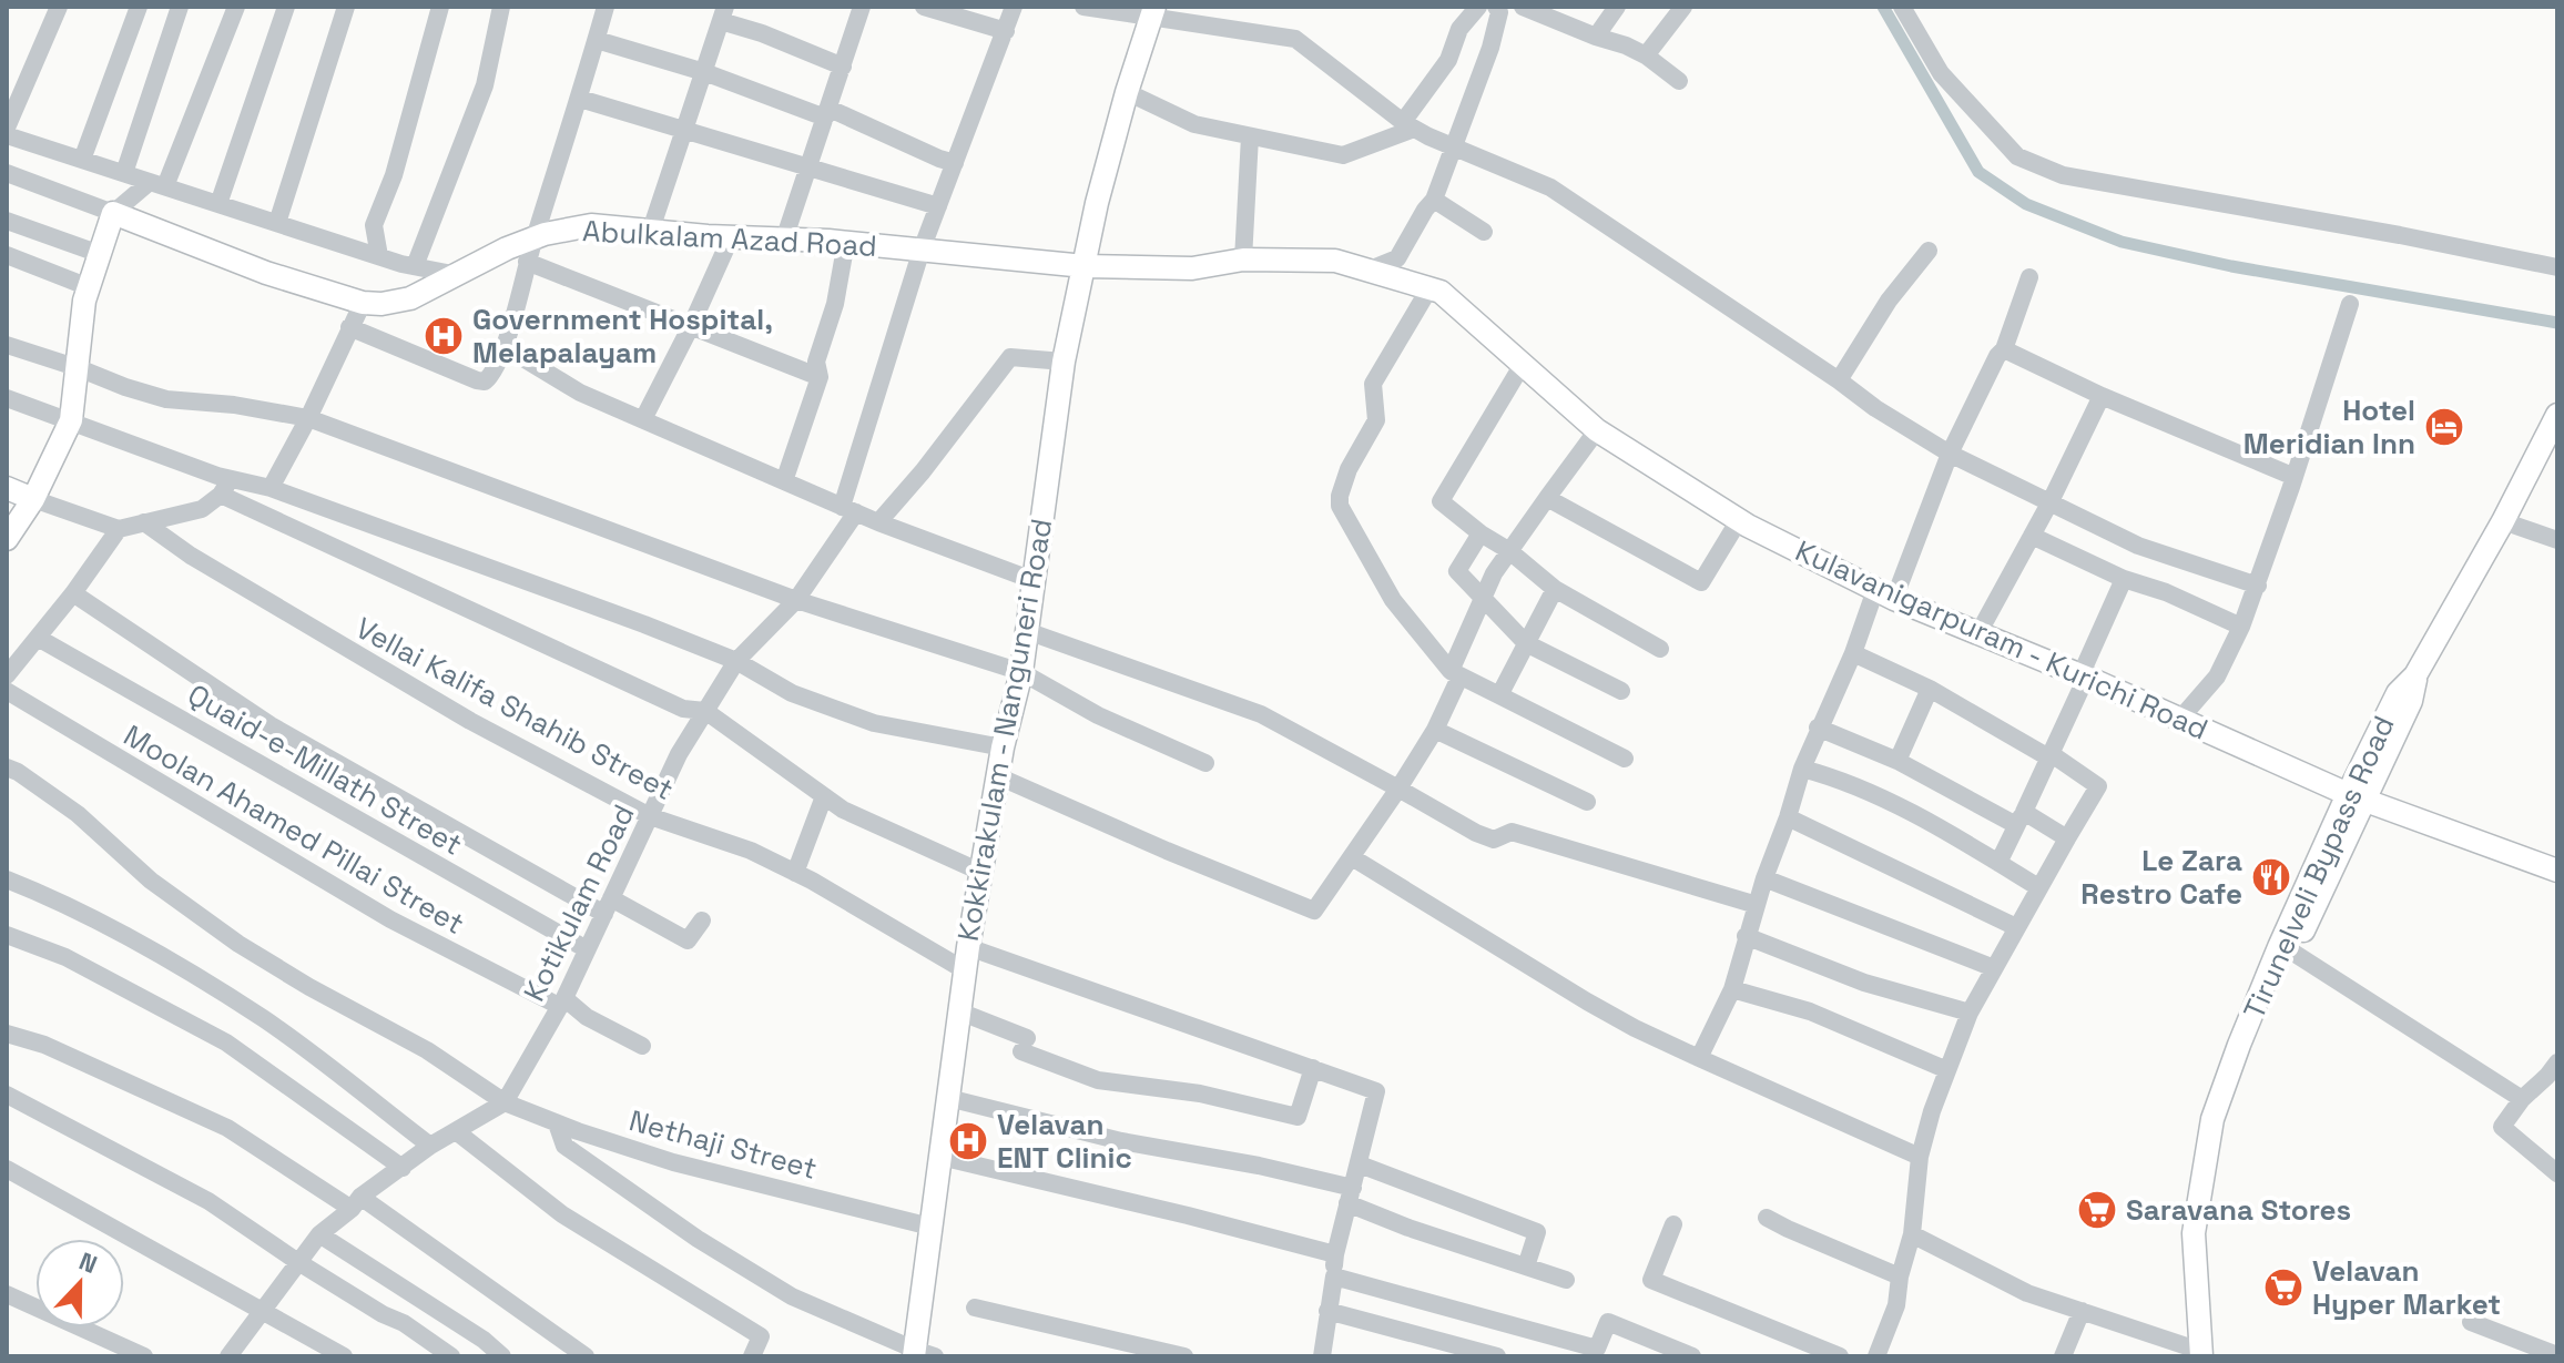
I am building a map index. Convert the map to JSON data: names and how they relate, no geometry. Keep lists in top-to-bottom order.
{
  "streets": {
    "main road": [
      "Abulkalam Azad Road",
      "Kulavanigarpuram - Kurichi Road",
      "Kokkirakulam - Nanguneri Road",
      "Tirunelveli Bypass Road"
    ],
    "street": [
      "Vellai Kalifa Shahib Street",
      "Quaid-e-Millath Street",
      "Moolan Ahamed Pillai Street",
      "Kotikulam Road",
      "Nethaji Street"
    ]
  },
  "crossings": [
    ["Abulkalam Azad Road", "Kulavanigarpuram - Kurichi Road"],
    ["Abulkalam Azad Road", "Kokkirakulam - Nanguneri Road"],
    ["Abulkalam Azad Road", "Kotikulam Road"],
    ["Kulavanigarpuram - Kurichi Road", "Kokkirakulam - Nanguneri Road"],
    ["Kulavanigarpuram - Kurichi Road", "Tirunelveli Bypass Road"],
    ["Vellai Kalifa Shahib Street", "Kokkirakulam - Nanguneri Road"],
    ["Vellai Kalifa Shahib Street", "Kotikulam Road"],
    ["Kokkirakulam - Nanguneri Road", "Nethaji Street"],
    ["Quaid-e-Millath Street", "Kotikulam Road"],
    ["Moolan Ahamed Pillai Street", "Kotikulam Road"],
    ["Kotikulam Road", "Nethaji Street"]
  ],
  "places": {
    "hospital": ["Government Hospital, Melapalayam", "Velavan ENT Clinic"],
    "hotel": ["Hotel Meridian Inn"],
    "restaurant": ["Le Zara Restro Cafe"],
    "supermarket": ["Saravana Stores", "Velavan Hyper Market"]
  },
  "north": "top"
}
